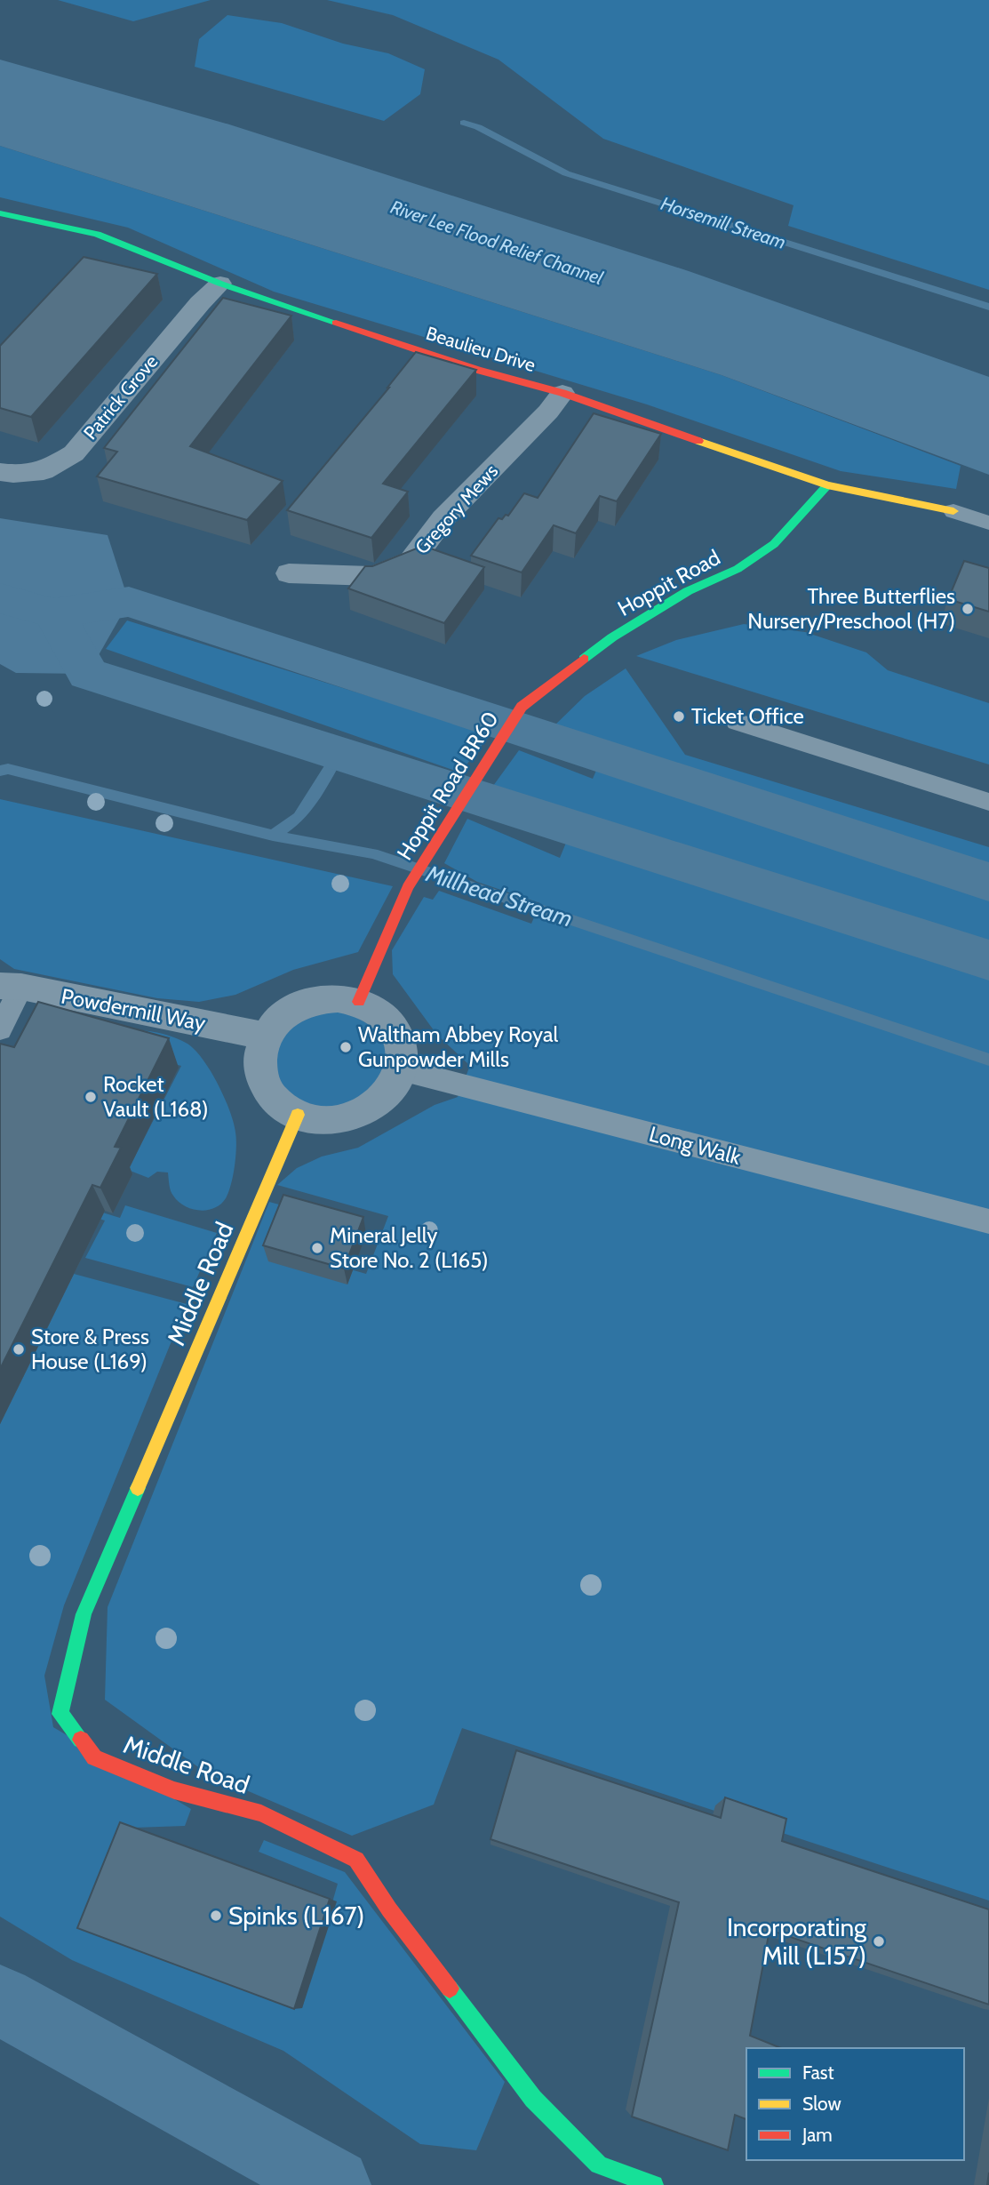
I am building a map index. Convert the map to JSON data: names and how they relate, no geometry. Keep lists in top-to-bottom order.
{
  "streets": {
    "street": [
      "Beaulieu Drive",
      "Patrick Grove",
      "Gregory Mews",
      "Hoppit Road",
      "Hoppit Road BR60",
      "Powdermill Way",
      "Middle Road"
    ],
    "lane": ["Long Walk"]
  },
  "crossings": [
    ["Beaulieu Drive", "Patrick Grove"],
    ["Beaulieu Drive", "Gregory Mews"],
    ["Beaulieu Drive", "Hoppit Road"],
    ["Hoppit Road", "Hoppit Road BR60"],
    ["Hoppit Road BR60", "Powdermill Way"],
    ["Hoppit Road BR60", "Long Walk"],
    ["Hoppit Road BR60", "Middle Road"],
    ["Powdermill Way", "Long Walk"],
    ["Powdermill Way", "Middle Road"],
    ["Long Walk", "Middle Road"]
  ],
  "water": ["Horsemill Stream", "River Lee Flood Relief Channel", "Millhead Stream"],
  "places": [
    "Three Butterflies Nursery/Preschool (H7)",
    "Ticket Office",
    "Waltham Abbey Royal Gunpowder Mills",
    "Rocket Vault (L168)",
    "Mineral Jelly Store No. 2 (L165)",
    "Store & Press House (L169)",
    "Spinks (L167)",
    "Incorporating Mill (L157)"
  ],
  "legend": ["Fast", "Slow", "Jam"]
}
